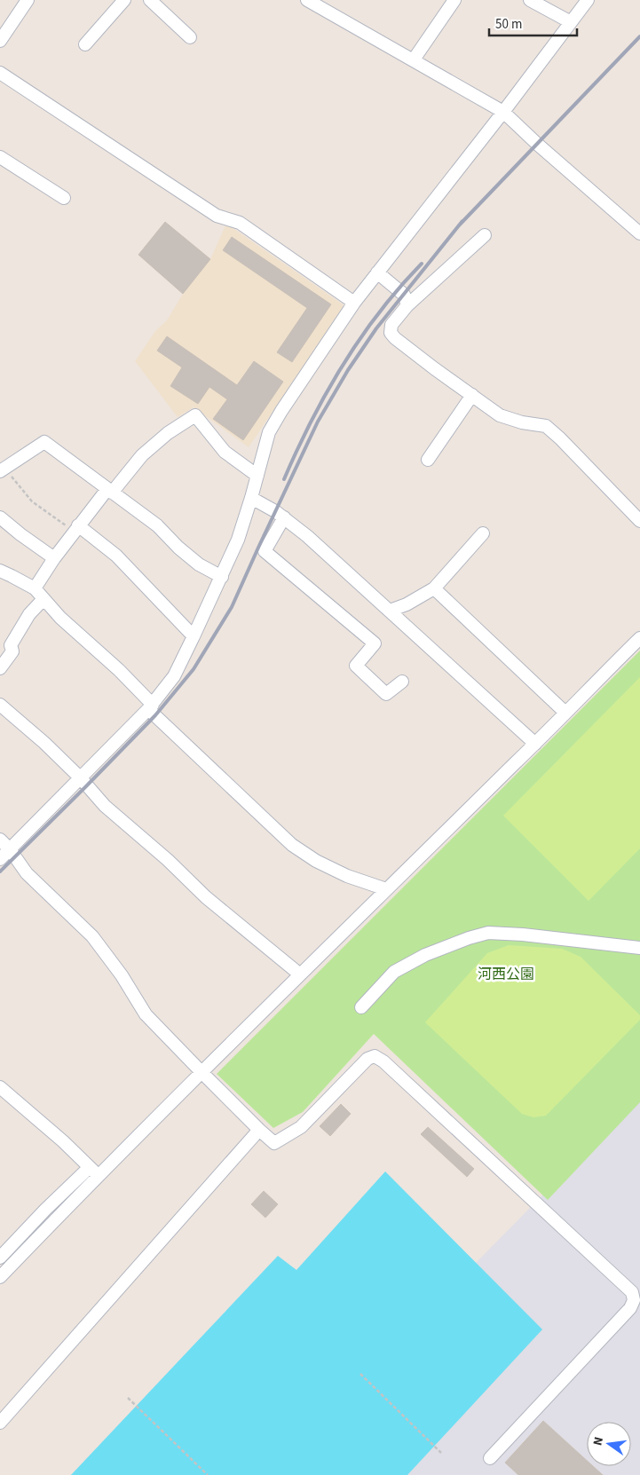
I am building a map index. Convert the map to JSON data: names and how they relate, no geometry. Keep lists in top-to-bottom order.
{
  "parks": ["河西公園"],
  "scale_bar": "50 m",
  "north": "left"
}
